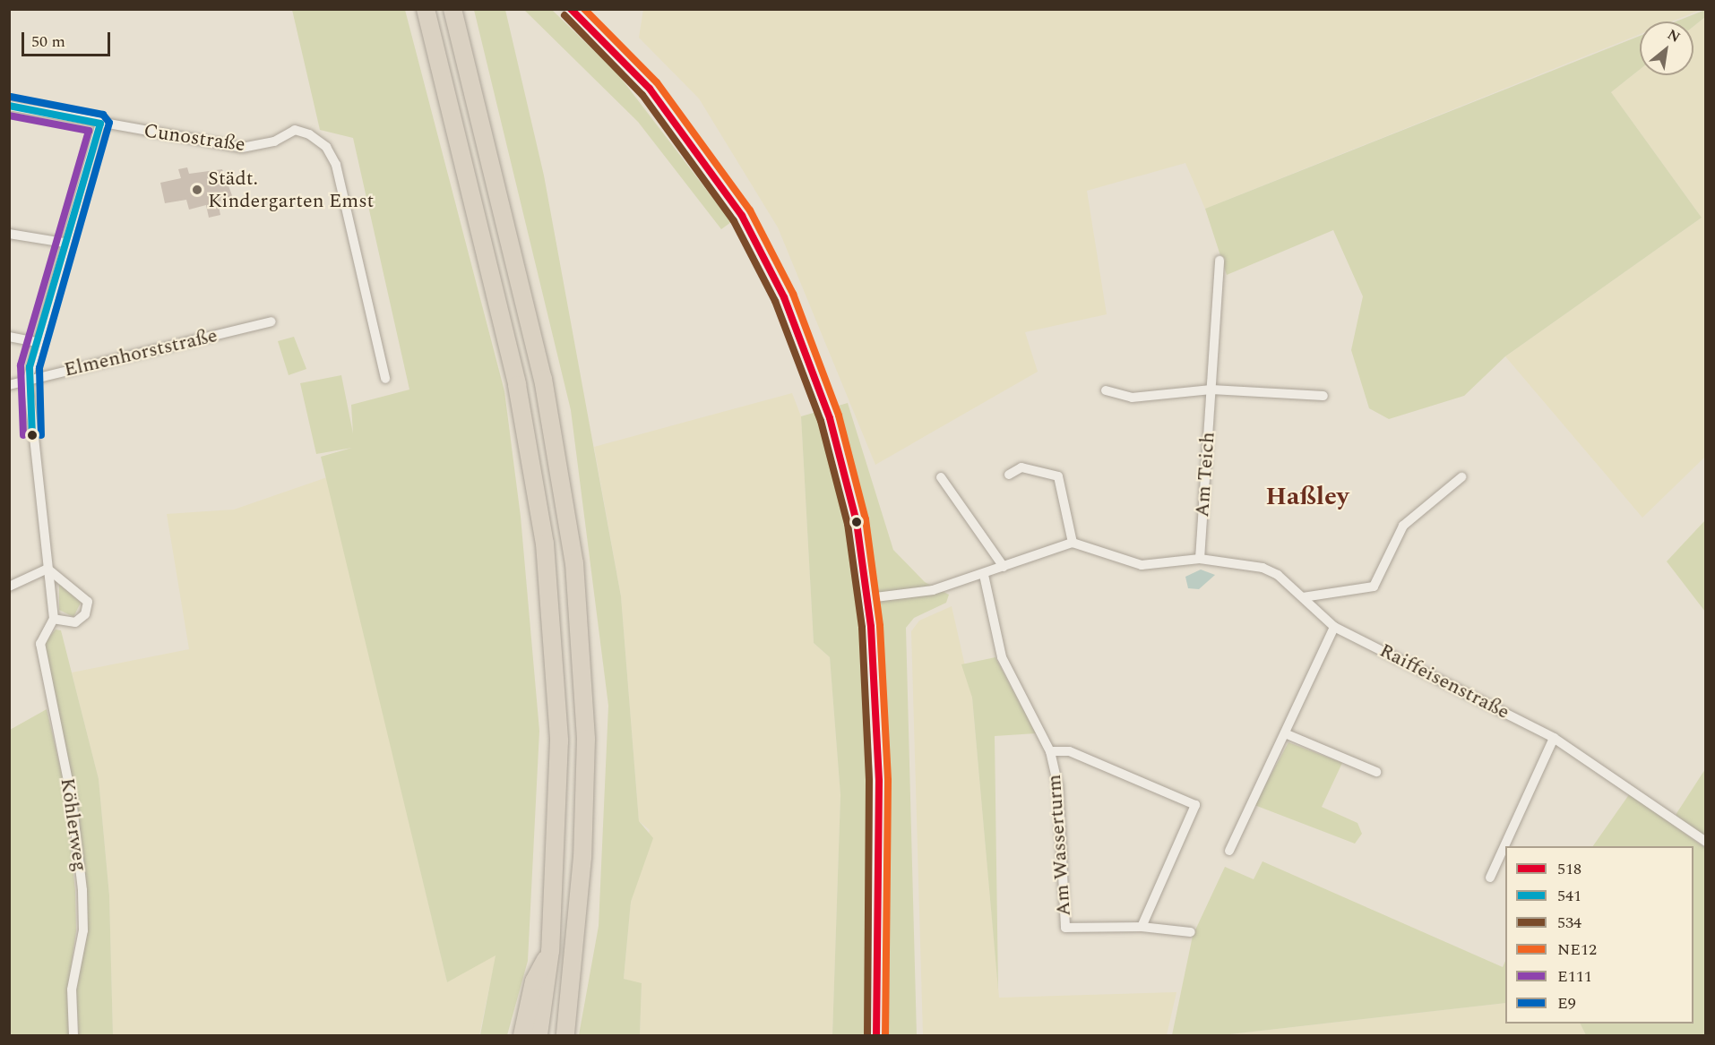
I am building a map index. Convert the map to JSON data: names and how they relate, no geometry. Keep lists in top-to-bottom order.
{
  "streets": {
    "street": [
      "Cunostraße",
      "Elmenhorststraße",
      "Am Teich",
      "Raiffeisenstraße",
      "Köhlerweg",
      "Am Wasserturm"
    ]
  },
  "crossings": [
    ["Am Teich", "Raiffeisenstraße"]
  ],
  "districts": ["Haßley"],
  "places": ["Städt. Kindergarten Emst"],
  "lines": [
    "transit line 518",
    "transit line NE12",
    "transit line 534",
    "transit line E9",
    "transit line 541",
    "transit line E111"
  ],
  "legend": [
    "518",
    "541",
    "534",
    "NE12",
    "E111",
    "E9"
  ],
  "scale_bar": "50 m",
  "north": "top right"
}
